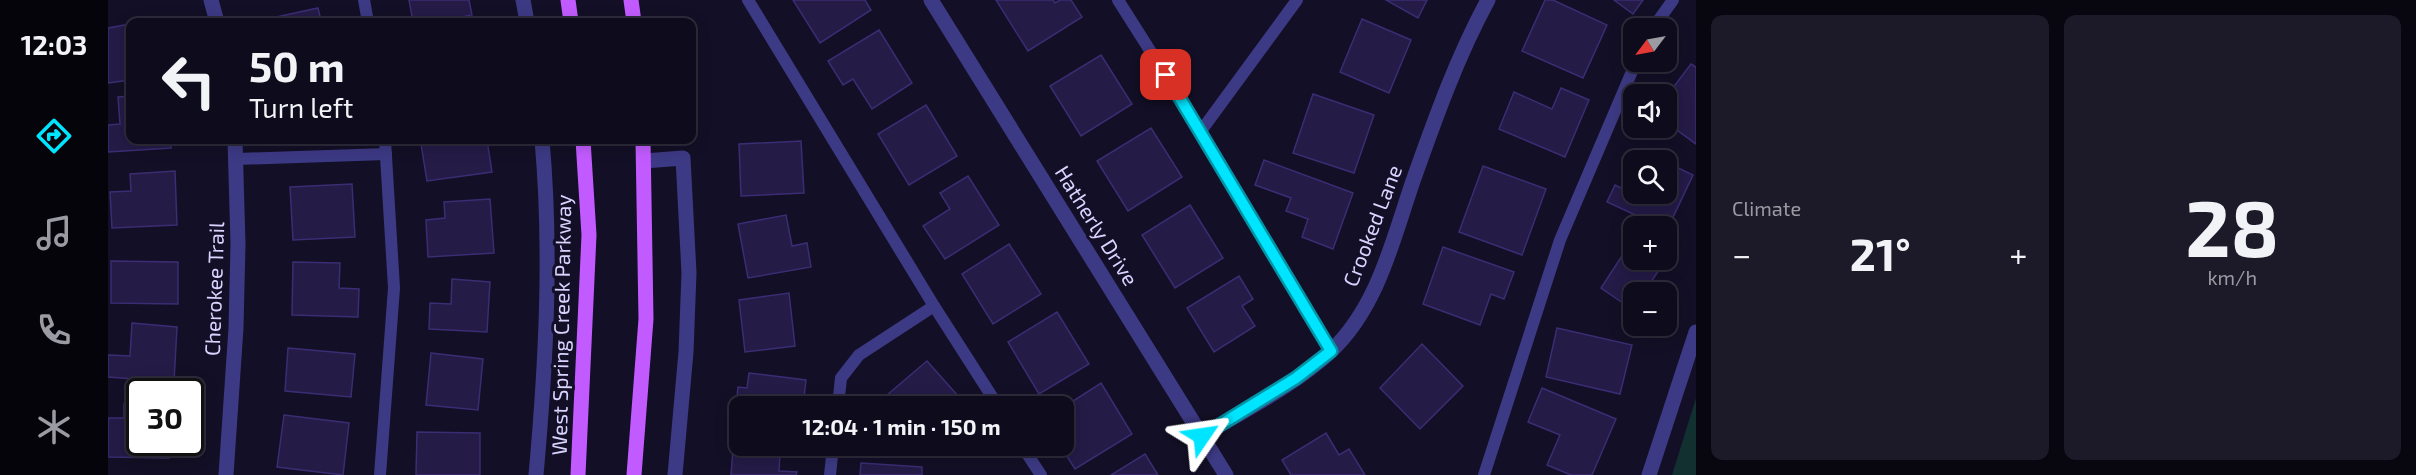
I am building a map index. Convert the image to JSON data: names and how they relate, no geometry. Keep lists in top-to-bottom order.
{
  "streets": {
    "main road": ["West Spring Creek Parkway"],
    "street": ["Hatherly Drive", "Crooked Lane", "Cherokee Trail"]
  },
  "crossings": [
    ["Hatherly Drive", "Crooked Lane"]
  ],
  "north": "bottom left",
  "page": {
    "tabs": "12:03",
    "tile": [
      "Climate",
      ["28", "km/h"]
    ],
    "map_buttons": ["+", "−"],
    "turn": ["50 m", "Turn left"],
    "heat": ["−", "21°", "+"],
    "limit": "30",
    "trip": "12:04 · 1 min · 150 m"
  }
}
